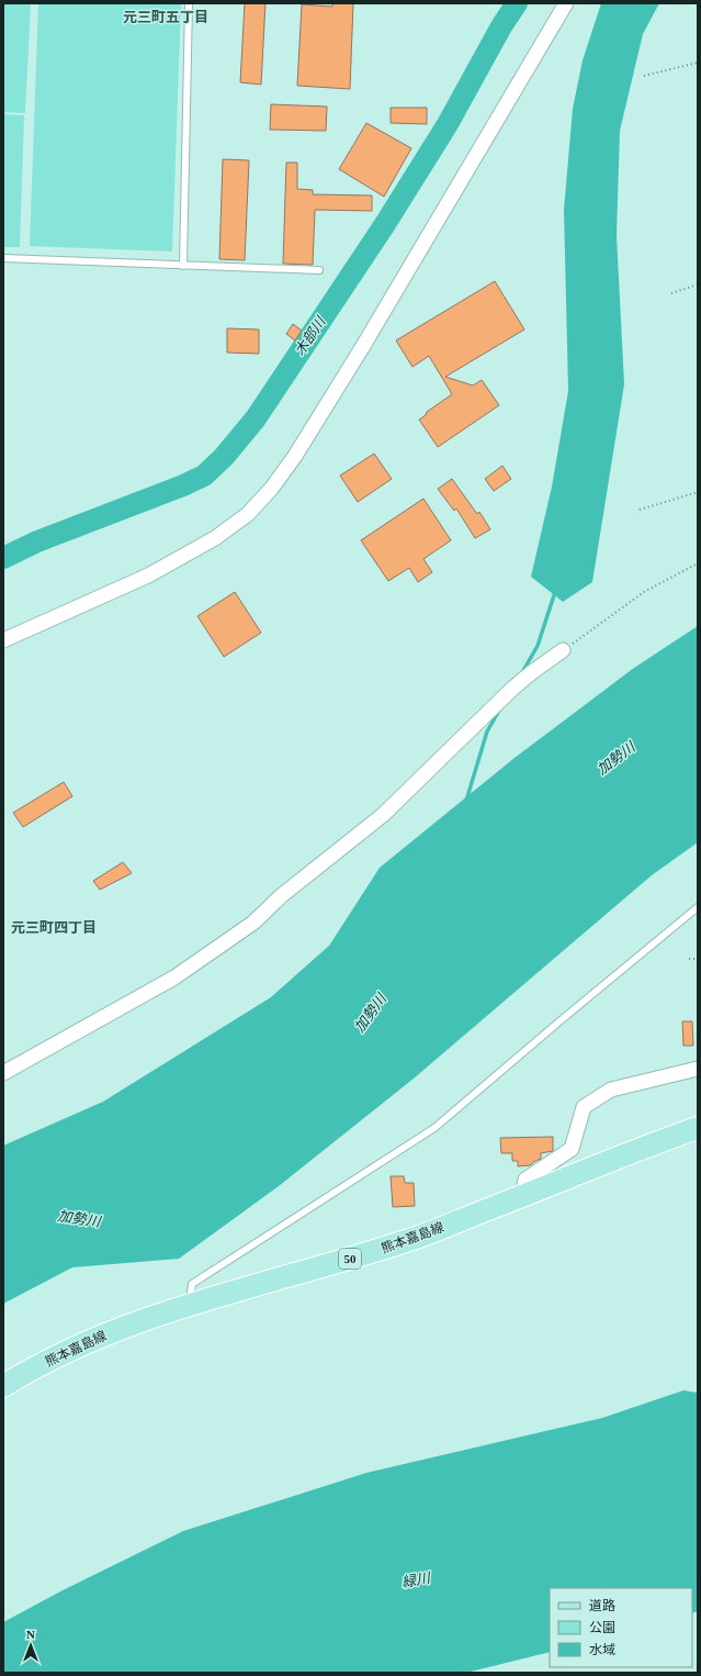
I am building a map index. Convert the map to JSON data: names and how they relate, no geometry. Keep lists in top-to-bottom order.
{
  "streets": {
    "main road": ["熊本嘉島線", "50"]
  },
  "districts": ["元三町五丁目", "元三町四丁目"],
  "water": ["木部川", "加勢川", "緑川"],
  "legend": ["道路", "公園", "水域"],
  "north": "top"
}
